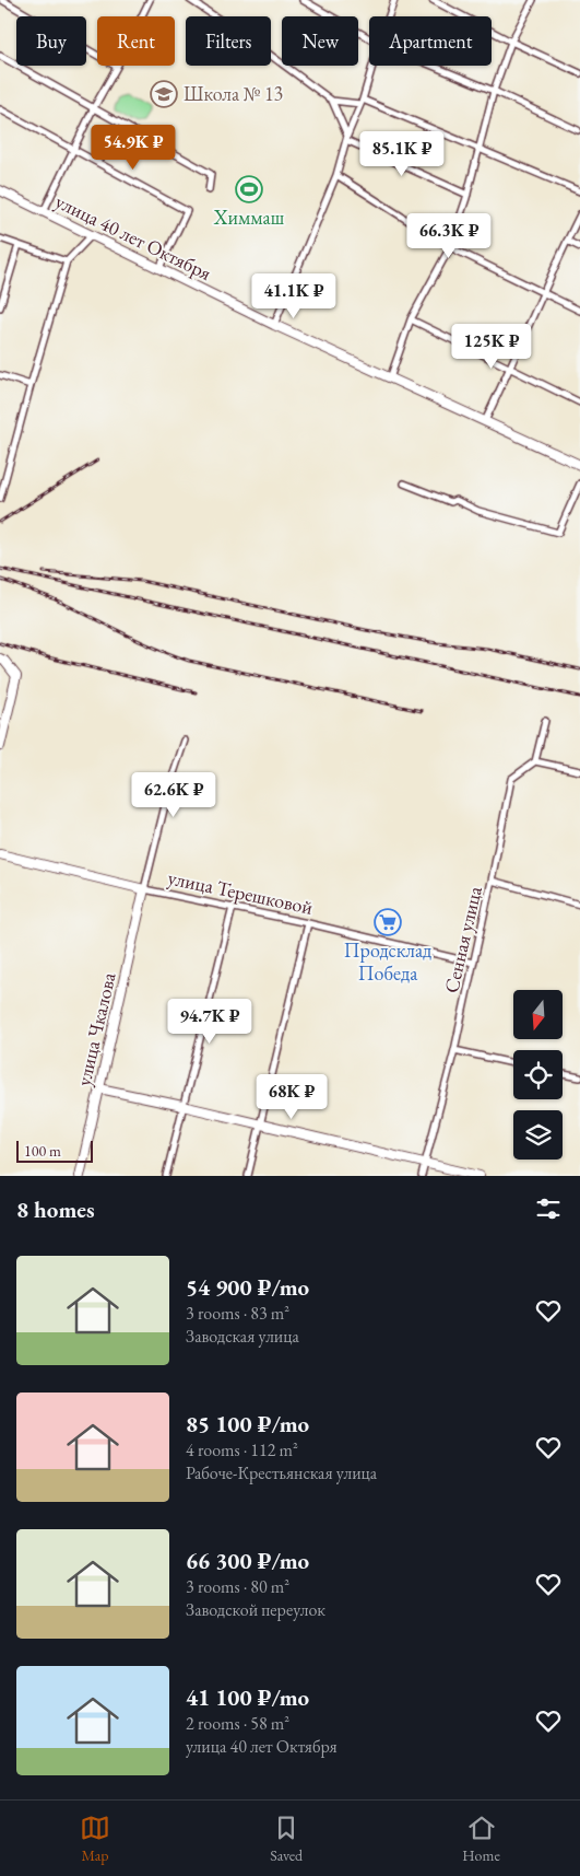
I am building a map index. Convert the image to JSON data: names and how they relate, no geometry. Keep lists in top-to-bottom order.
{
  "streets": {
    "street": [
      "улица 40 лет Октября",
      "улица Терешковой",
      "Сенная улица",
      "улица Чкалова"
    ]
  },
  "crossings": [
    ["улица Терешковой", "Сенная улица"],
    ["улица Терешковой", "улица Чкалова"]
  ],
  "places": {
    "school or university": ["Школа № 13"],
    "sports": ["Химмаш"],
    "supermarket": ["Продсклад Победа"]
  },
  "scale_bar": "100 m",
  "north": "bottom",
  "page": {
    "chip": [
      "Buy",
      "Rent",
      "Filters",
      "New",
      "Apartment"
    ],
    "price": [
      "54.9K ₽",
      "85.1K ₽",
      "66.3K ₽",
      "41.1K ₽",
      "125K ₽",
      "62.6K ₽",
      "94.7K ₽",
      "68K ₽"
    ],
    "scale": "100 m",
    "heading": "8 homes",
    "list": [
      {
        "name": "54 900 ₽/mo",
        "note": "3 rooms · 83 m² · Заводская улица"
      },
      {
        "name": "85 100 ₽/mo",
        "note": "4 rooms · 112 m² · Рабоче-Крестьянская улица"
      },
      {
        "name": "66 300 ₽/mo",
        "note": "3 rooms · 80 m² · Заводской переулок"
      },
      {
        "name": "41 100 ₽/mo",
        "note": "2 rooms · 58 m² · улица 40 лет Октября"
      }
    ],
    "tabs": ["Map", "Saved", "Home"]
  }
}
